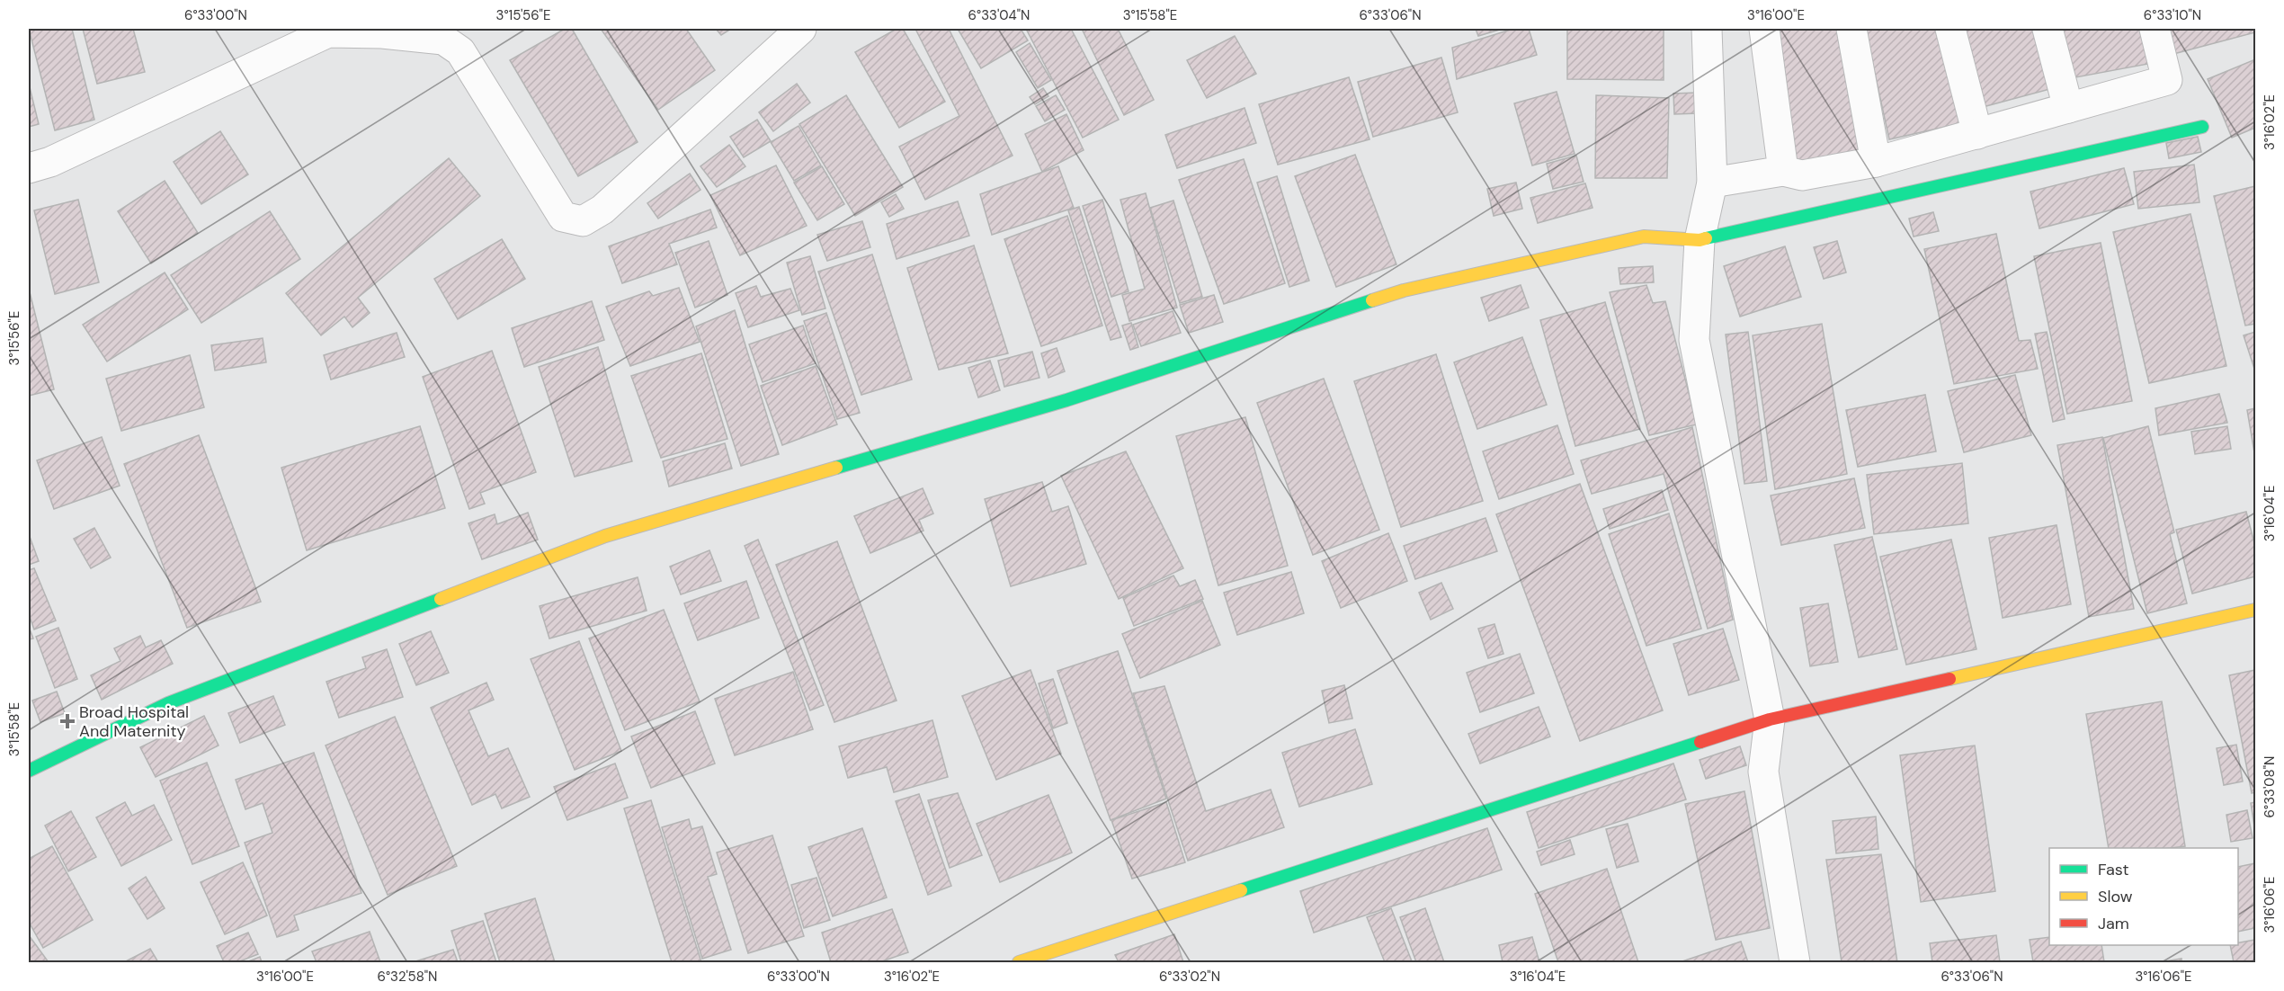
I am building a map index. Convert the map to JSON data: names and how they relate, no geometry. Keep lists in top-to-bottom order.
{
  "places": {
    "health": ["Broad Hospital And Maternity"]
  },
  "legend": ["Fast", "Slow", "Jam"],
  "coordinates": [
    "6°33'00\"N",
    "3°15'56\"E",
    "6°33'04\"N",
    "3°15'58\"E",
    "6°33'06\"N",
    "3°16'00\"E",
    "6°33'10\"N",
    "3°16'02\"E",
    "3°16'04\"E",
    "6°33'08\"N",
    "3°16'06\"E",
    "6°32'58\"N",
    "6°33'02\"N"
  ]
}
